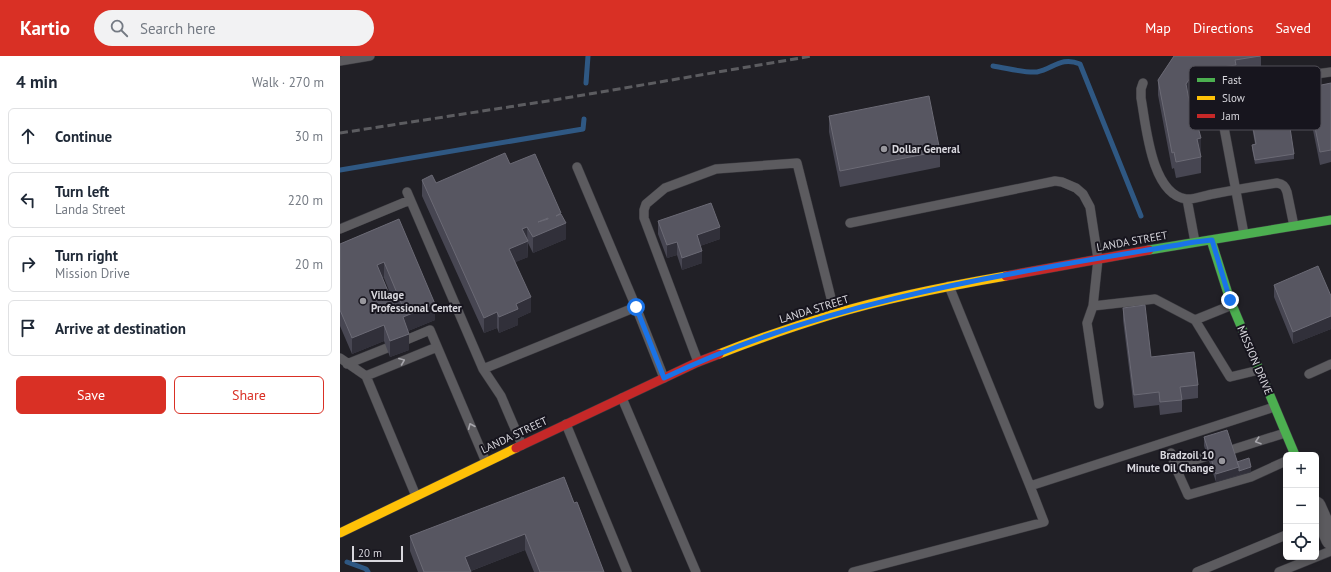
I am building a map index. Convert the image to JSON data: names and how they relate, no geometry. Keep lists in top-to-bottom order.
{
  "streets": {
    "street": ["LANDA STREET", "MISSION DRIVE"]
  },
  "crossings": [
    ["LANDA STREET", "MISSION DRIVE"]
  ],
  "places": ["Dollar General", "Village Professional Center", "Bradzoil 10 Minute Oil Change"],
  "legend": ["Fast", "Slow", "Jam"],
  "scale_bar": "20 m",
  "page": {
    "header": "Kartio",
    "search": "Search here",
    "nav": ["Map", "Directions", "Saved"],
    "heading": ["4 min", "Walk · 270 m"],
    "list": [
      ["Continue", "30 m"],
      ["Turn left", "Landa Street", "220 m"],
      ["Turn right", "Mission Drive", "20 m"],
      "Arrive at destination"
    ],
    "buttons": ["Save", "Share"],
    "map_buttons": ["+", "−"],
    "scale": "20 m"
  }
}
